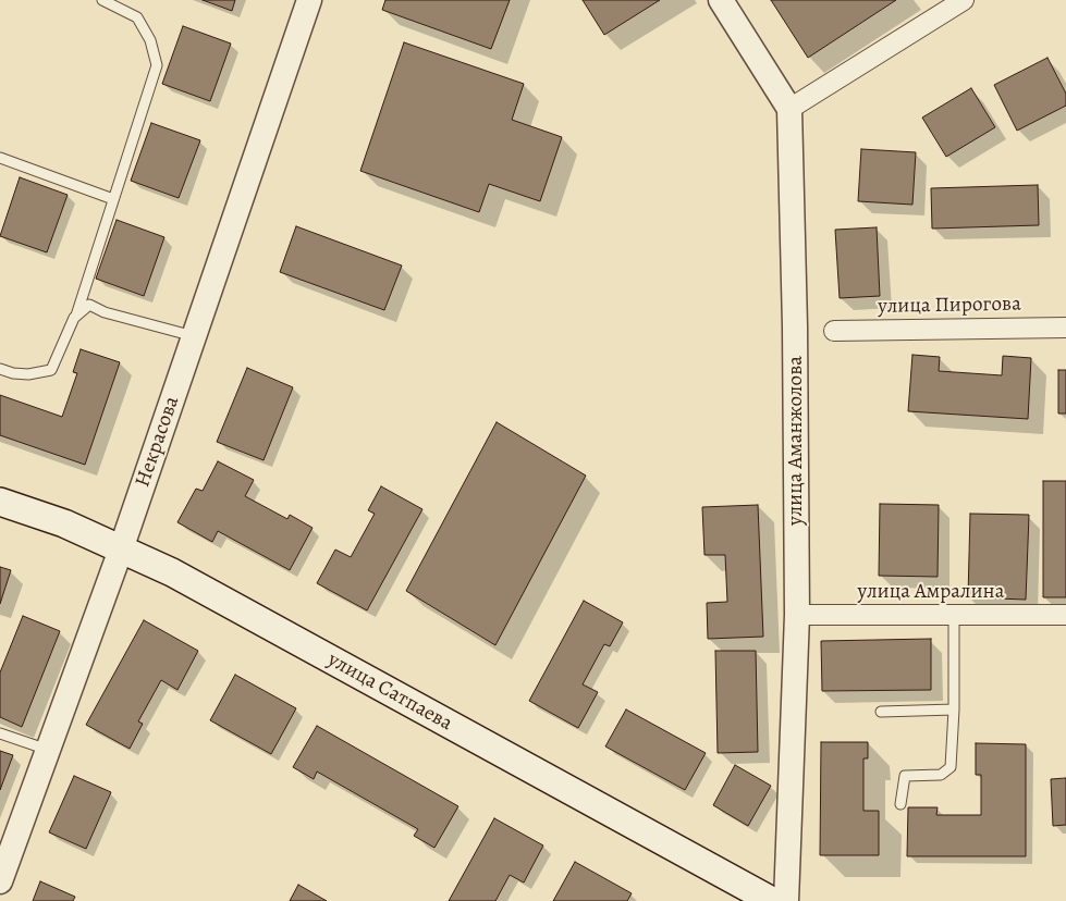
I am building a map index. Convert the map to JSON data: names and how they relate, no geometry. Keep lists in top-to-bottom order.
{
  "streets": {
    "main road": ["улица Сатпаева"],
    "street": [
      "улица Пирогова",
      "улица Аманжолова",
      "Некрасова",
      "улица Амралина"
    ]
  },
  "crossings": [
    ["улица Аманжолова", "улица Амралина"],
    ["Некрасова", "улица Сатпаева"]
  ]
}
